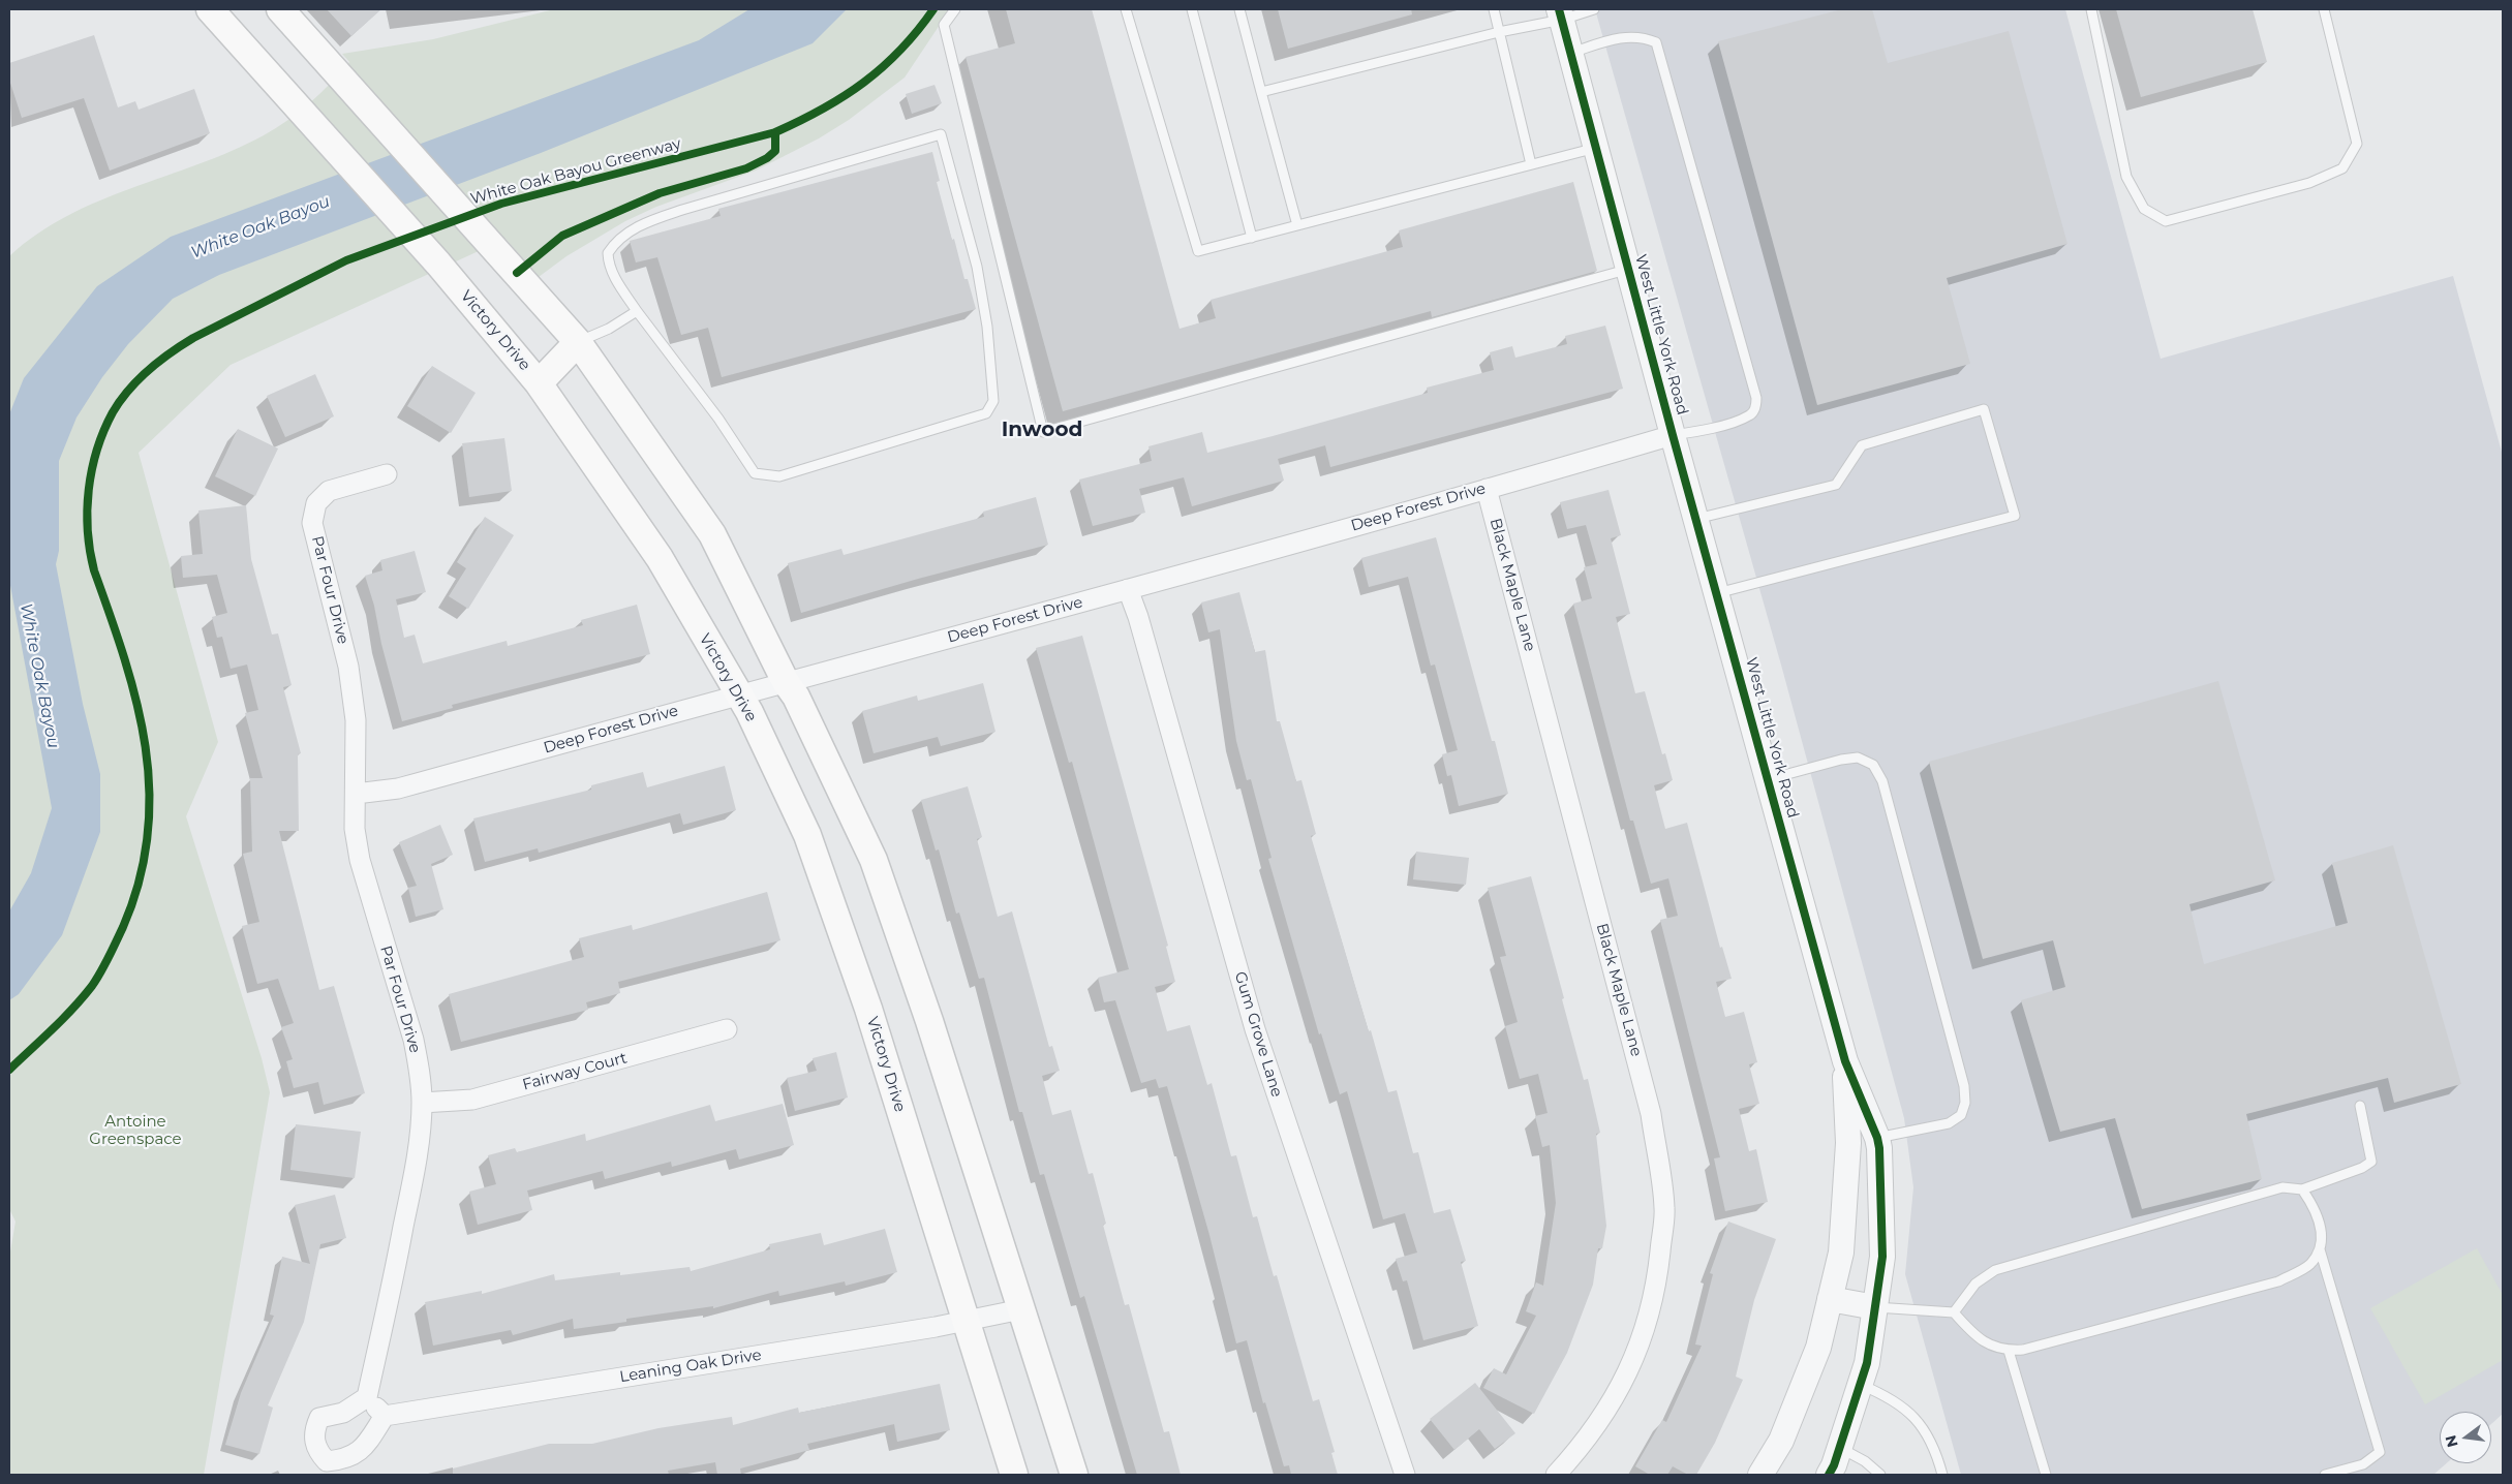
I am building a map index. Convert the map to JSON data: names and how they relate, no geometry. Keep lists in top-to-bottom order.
{
  "streets": {
    "main road": ["Victory Drive"],
    "street": [
      "West Little York Road",
      "Deep Forest Drive",
      "Black Maple Lane",
      "Par Four Drive",
      "Gum Grove Lane",
      "Fairway Court",
      "Leaning Oak Drive"
    ],
    "cycle path": ["White Oak Bayou Greenway"]
  },
  "crossings": [
    ["Victory Drive", "Deep Forest Drive"],
    ["Victory Drive", "Leaning Oak Drive"],
    ["West Little York Road", "Deep Forest Drive"],
    ["Deep Forest Drive", "Black Maple Lane"],
    ["Deep Forest Drive", "Par Four Drive"],
    ["Deep Forest Drive", "Gum Grove Lane"],
    ["Par Four Drive", "Fairway Court"]
  ],
  "districts": ["Inwood"],
  "water": ["White Oak Bayou"],
  "parks": ["Antoine Greenspace"],
  "north": "left"
}
